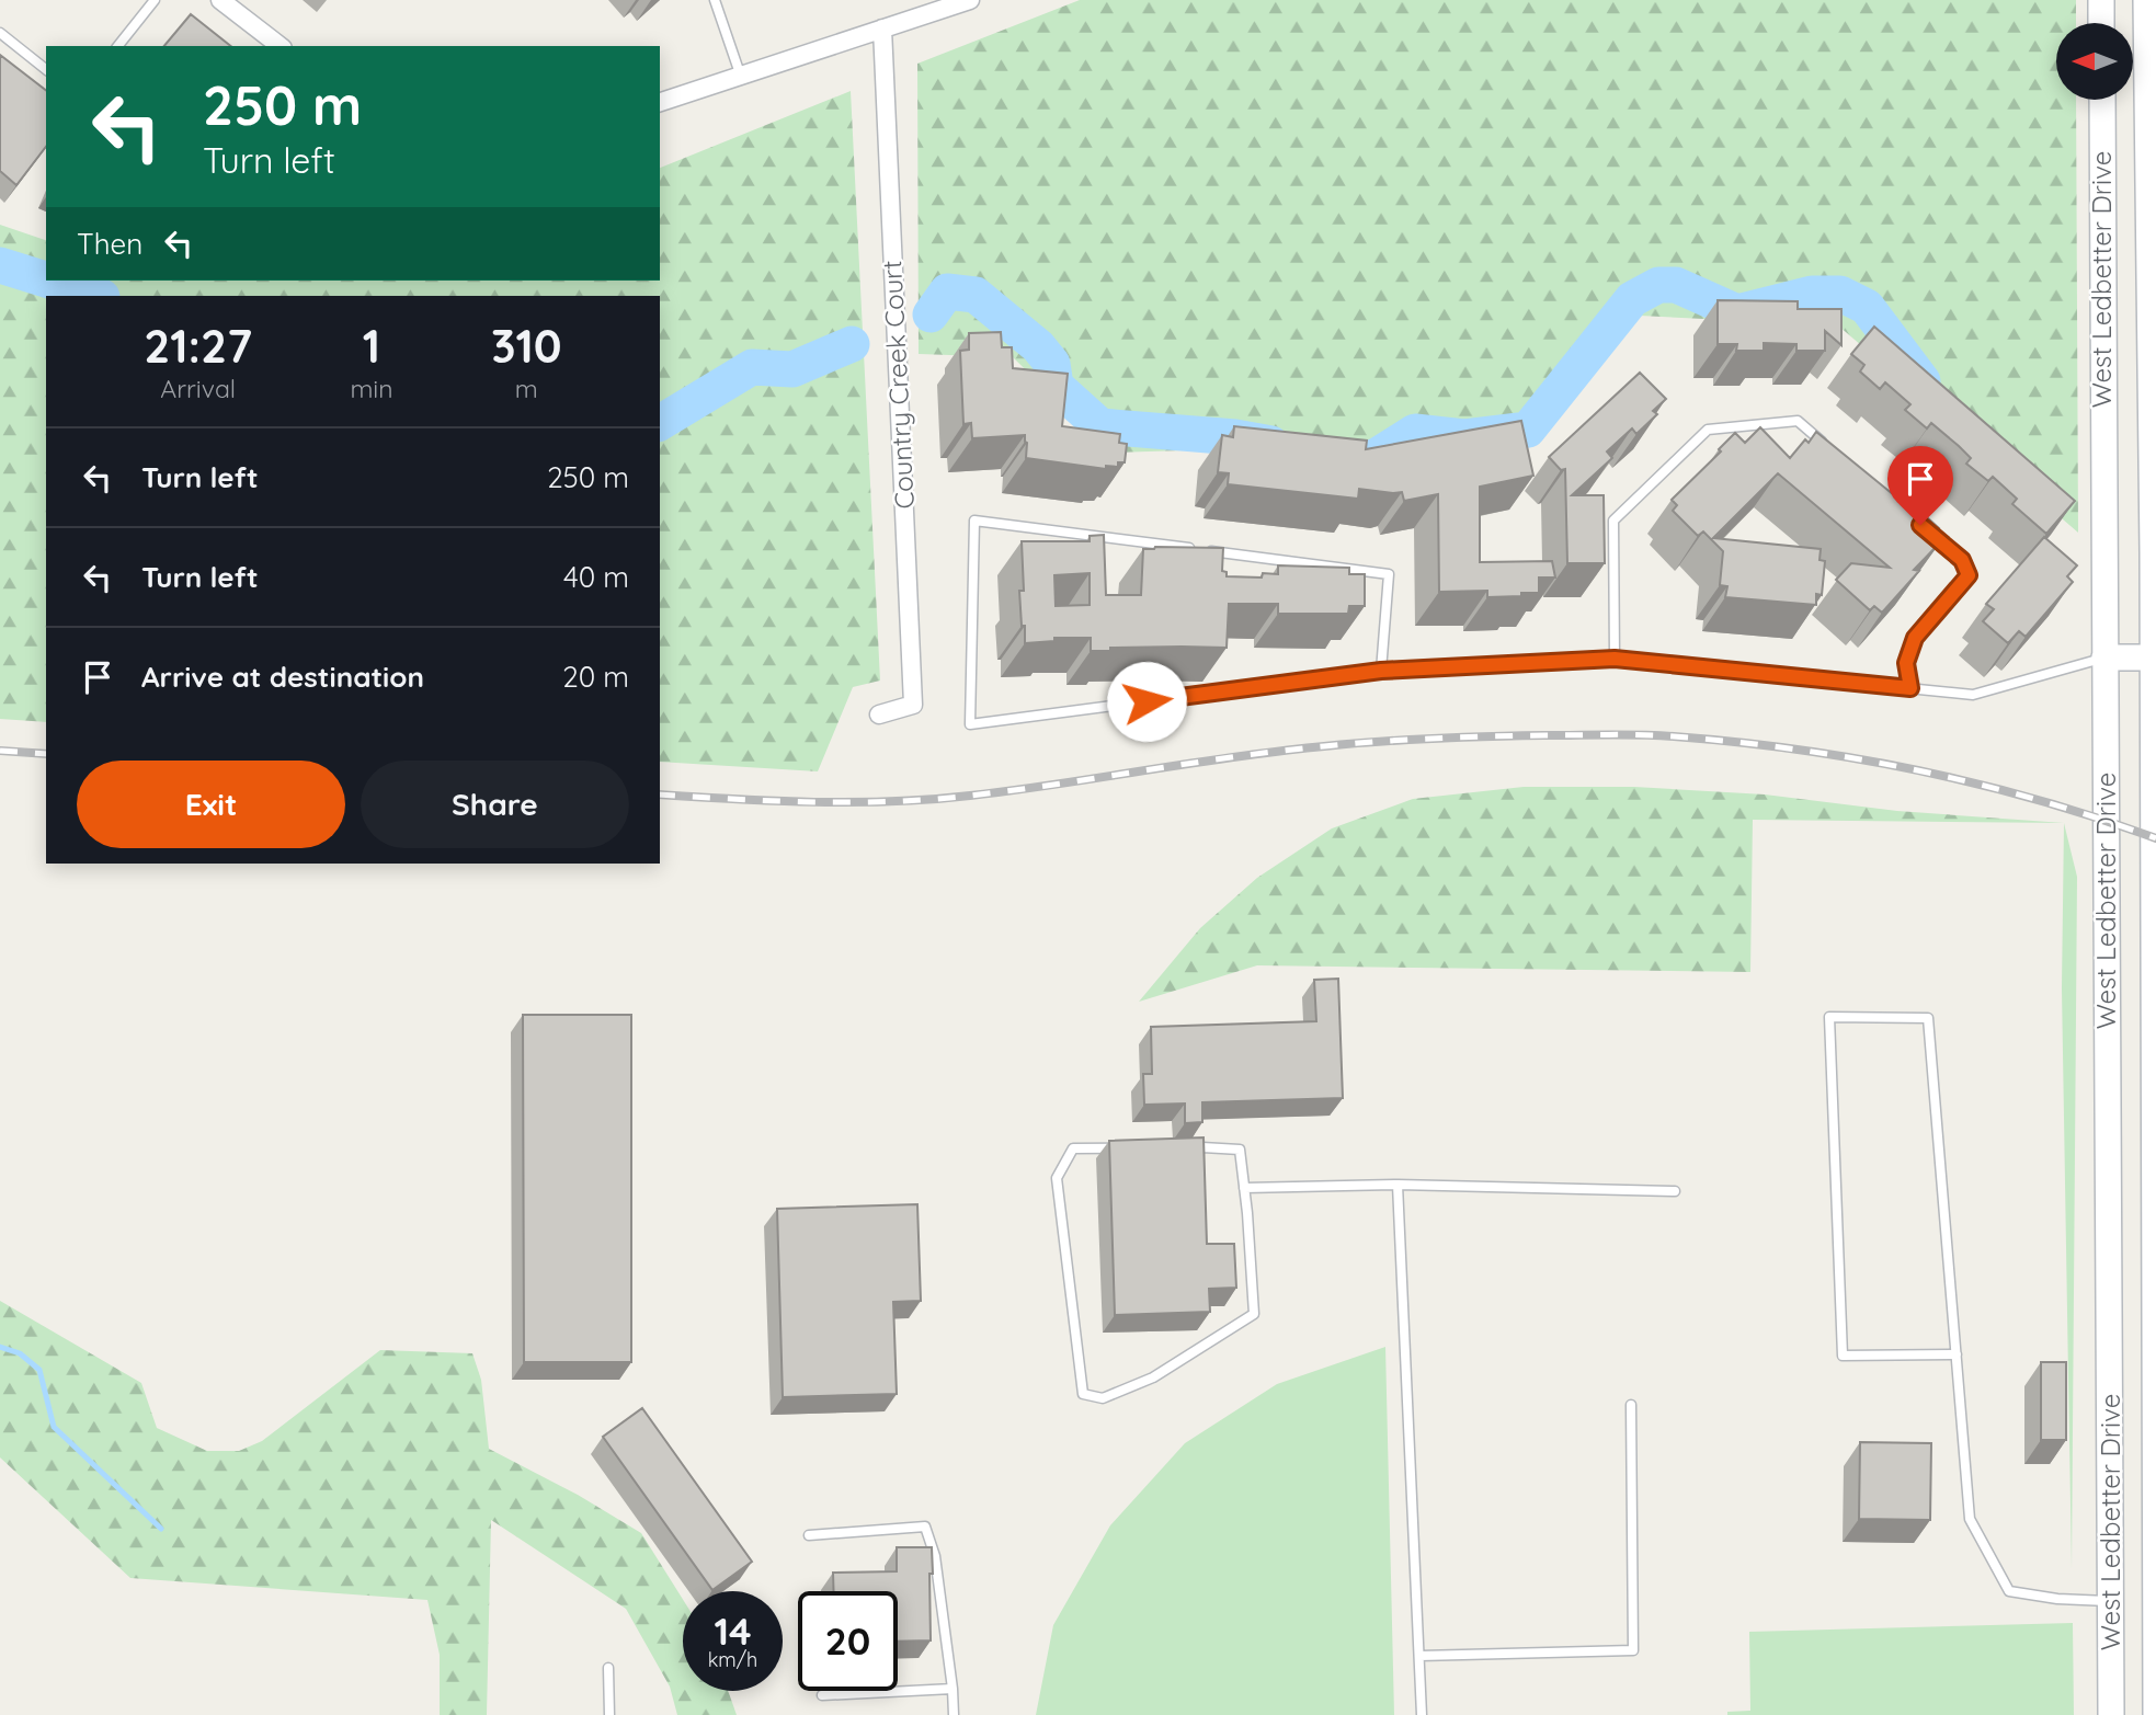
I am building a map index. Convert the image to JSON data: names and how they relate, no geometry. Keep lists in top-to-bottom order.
{
  "streets": {
    "main road": ["West Ledbetter Drive"],
    "street": ["Country Creek Court"]
  },
  "north": "left",
  "page": {
    "turn": ["250 m", "Turn left"],
    "then": "Then",
    "eta": [
      "21:27",
      "Arrival",
      "1",
      "min",
      "310",
      "m"
    ],
    "list": [
      {
        "name": "Turn left",
        "value": "250 m"
      },
      {
        "name": "Turn left",
        "value": "40 m"
      },
      {
        "name": "Arrive at destination",
        "value": "20 m"
      }
    ],
    "buttons": ["Exit", "Share"],
    "speed": "14 km/h",
    "limit": "20"
  }
}
